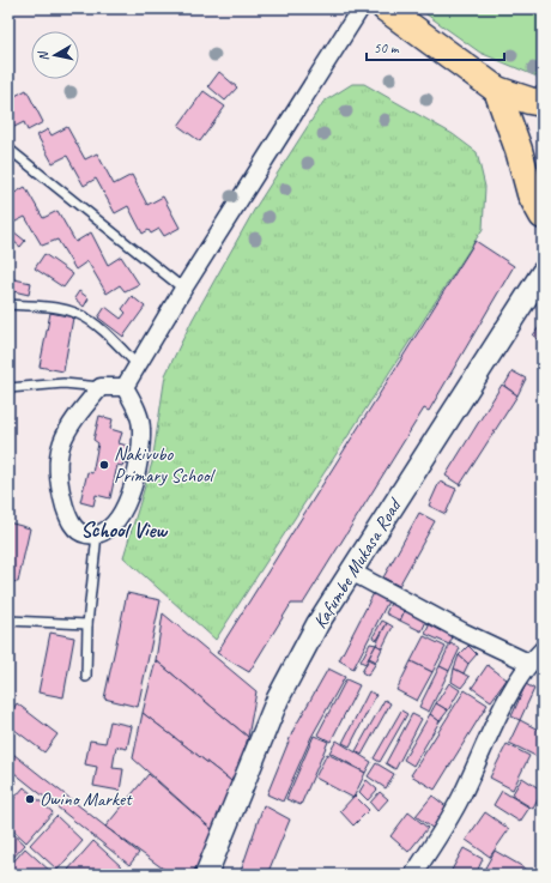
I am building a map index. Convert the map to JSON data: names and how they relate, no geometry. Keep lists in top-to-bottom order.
{
  "streets": {
    "street": ["Kafumbe Mukasa Road"]
  },
  "districts": ["School View"],
  "places": ["Nakivubo Primary School", "Owino Market"],
  "scale_bar": "50 m",
  "north": "left"
}
